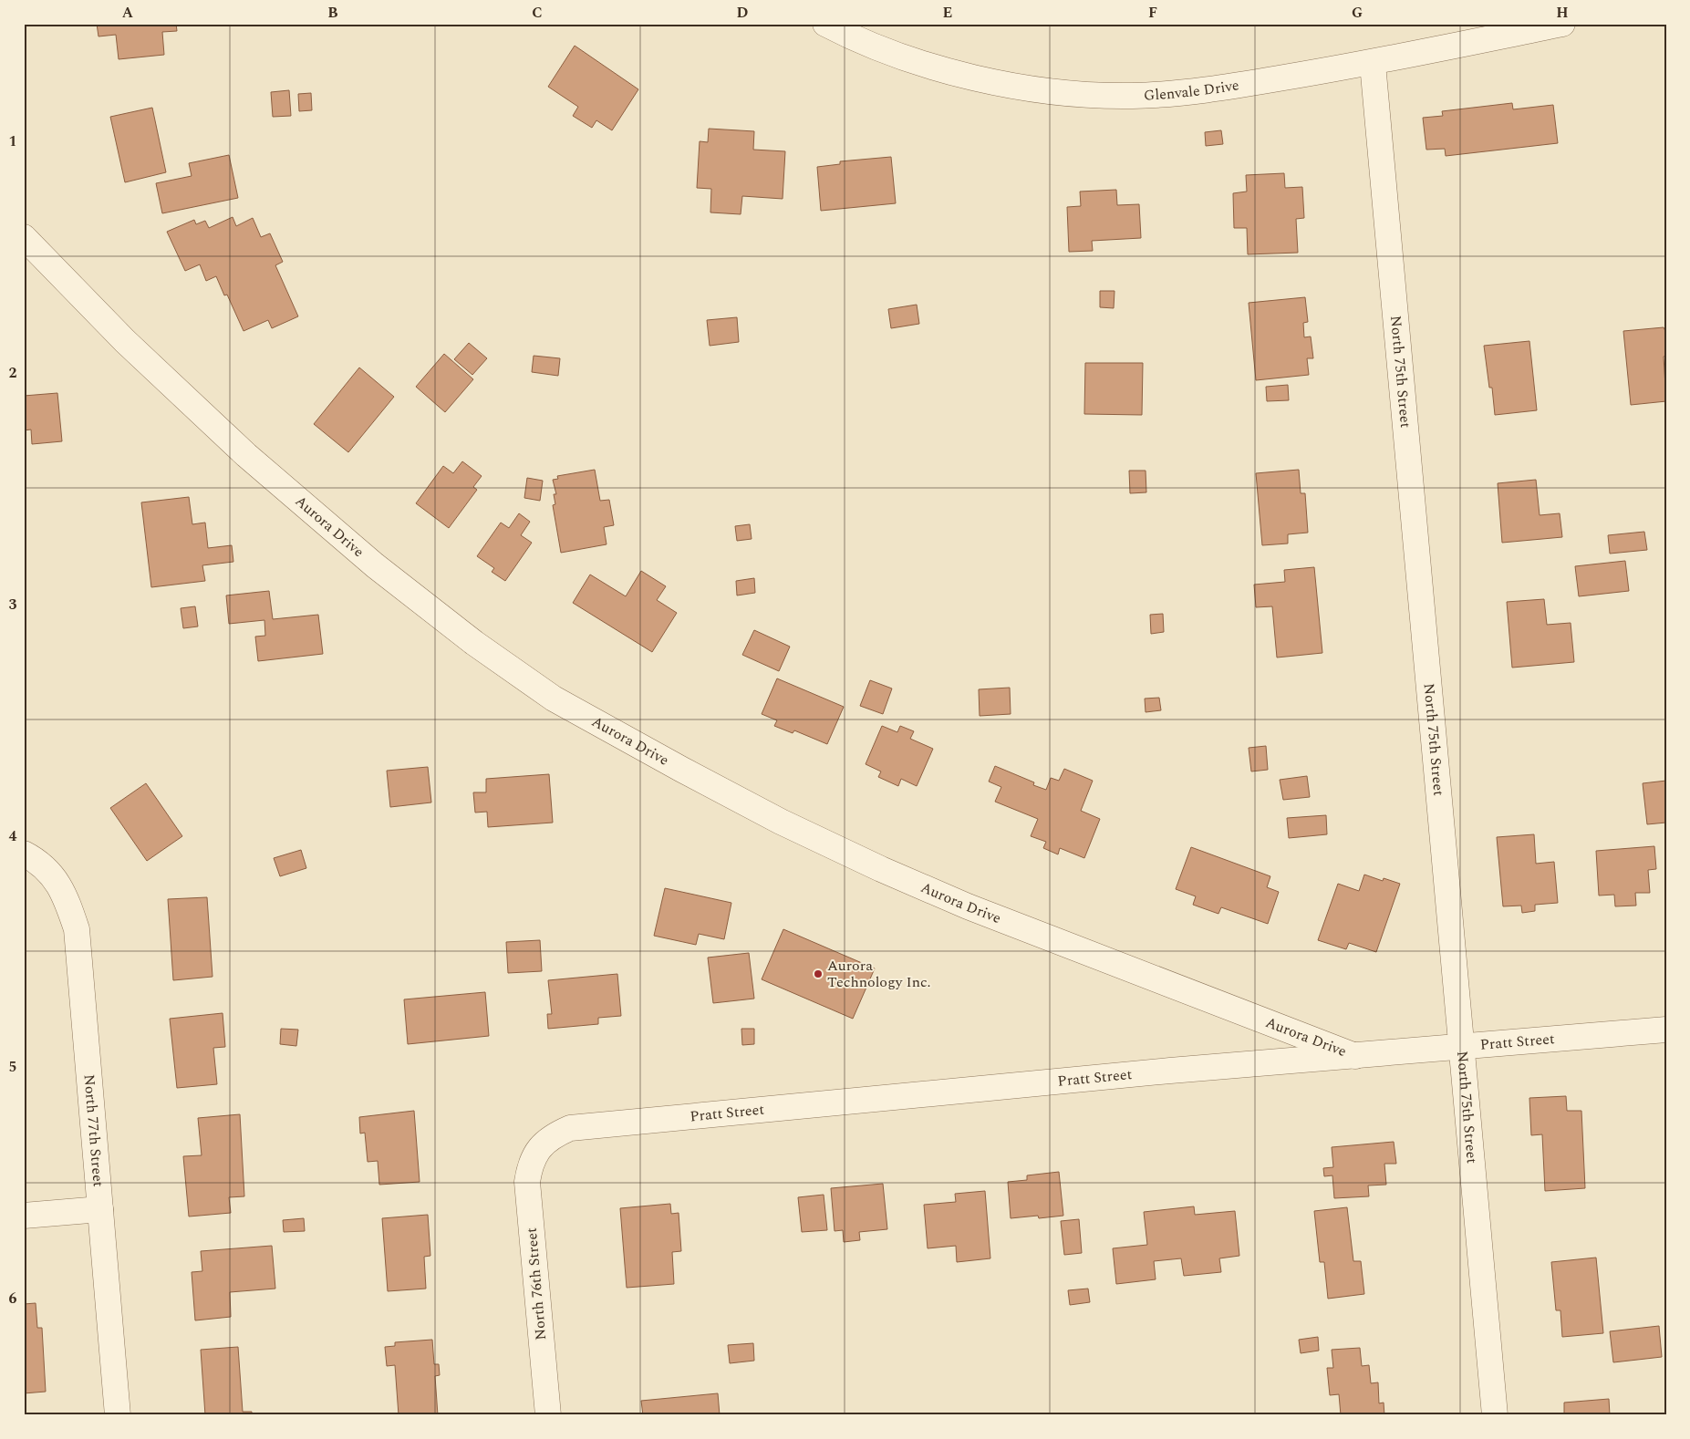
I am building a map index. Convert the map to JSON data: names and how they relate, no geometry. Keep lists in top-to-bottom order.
{
  "streets": {
    "street": [
      "Glenvale Drive",
      "North 75th Street",
      "Aurora Drive",
      "Pratt Street",
      "North 77th Street",
      "North 76th Street"
    ]
  },
  "crossings": [
    ["Glenvale Drive", "North 75th Street"],
    ["North 75th Street", "Pratt Street"],
    ["Aurora Drive", "Pratt Street"],
    ["Pratt Street", "North 76th Street"]
  ],
  "places": ["Aurora Technology Inc."],
  "grid": {
    "columns": [
      "A",
      "B",
      "C",
      "D",
      "E",
      "F",
      "G",
      "H"
    ],
    "rows": [
      "1",
      "2",
      "3",
      "4",
      "5",
      "6"
    ]
  }
}
